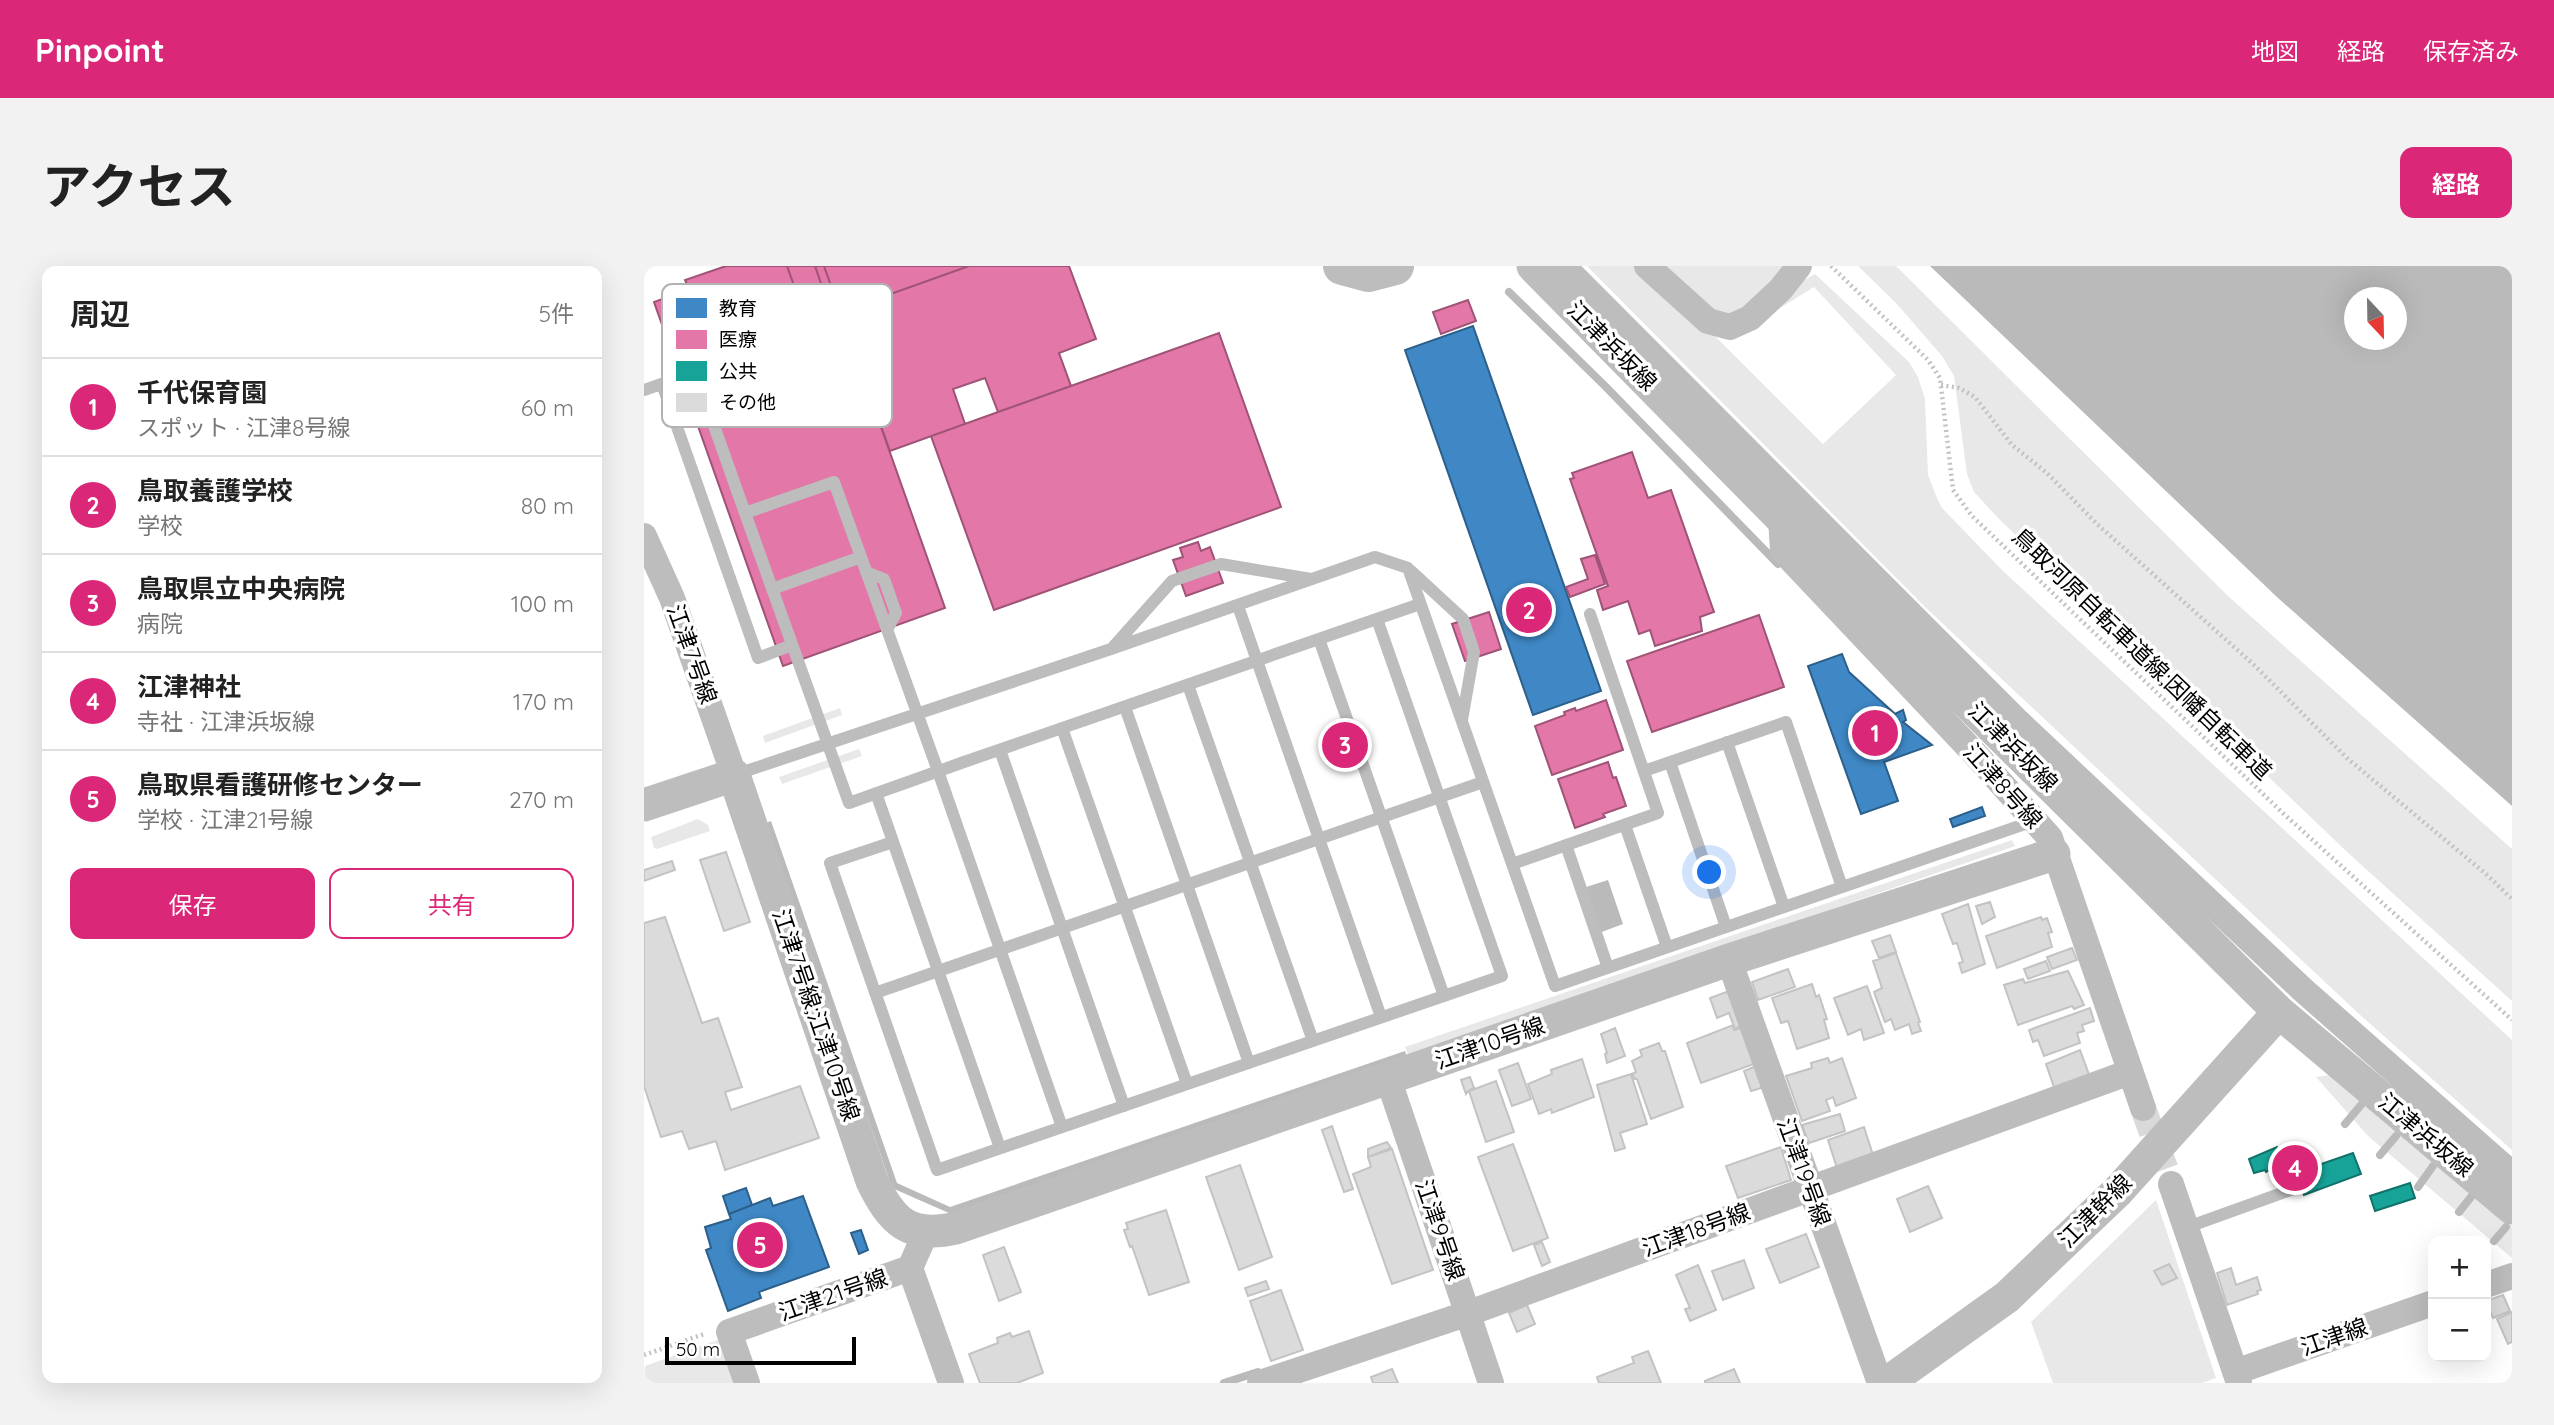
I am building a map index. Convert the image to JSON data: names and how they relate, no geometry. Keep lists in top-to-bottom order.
{
  "streets": {
    "street": [
      "江津浜坂線",
      "江津7号線",
      "江津8号線",
      "江津7号線;江津10号線",
      "江津10号線",
      "江津19号線",
      "江津幹線",
      "江津9号線",
      "江津18号線",
      "江津21号線",
      "江津線"
    ],
    "path": ["鳥取河原自転車道線;因幡自転車道"]
  },
  "crossings": [
    ["江津浜坂線", "江津8号線"],
    ["江津浜坂線", "江津幹線"],
    ["江津7号線", "江津7号線;江津10号線"],
    ["江津8号線", "江津10号線"],
    ["江津8号線", "江津18号線"],
    ["江津7号線;江津10号線", "江津10号線"],
    ["江津10号線", "江津19号線"],
    ["江津10号線", "江津9号線"],
    ["江津19号線", "江津18号線"],
    ["江津9号線", "江津18号線"]
  ],
  "legend": [
    "教育",
    "医療",
    "公共",
    "その他"
  ],
  "scale_bar": "50 m",
  "north": "bottom",
  "page": {
    "header": "Pinpoint",
    "nav": ["地図", "経路", "保存済み"],
    "title": "アクセス",
    "buttons": [
      "経路",
      ["保存", "共有"]
    ],
    "heading": ["周辺", "5件"],
    "list": [
      {
        "mark": "1",
        "name": "千代保育園",
        "note": "スポット · 江津8号線",
        "value": "60 m"
      },
      {
        "mark": "2",
        "name": "鳥取養護学校",
        "note": "学校",
        "value": "80 m"
      },
      {
        "mark": "3",
        "name": "鳥取県立中央病院",
        "note": "病院",
        "value": "100 m"
      },
      {
        "mark": "4",
        "name": "江津神社",
        "note": "寺社 · 江津浜坂線",
        "value": "170 m"
      },
      {
        "mark": "5",
        "name": "鳥取県看護研修センター",
        "note": "学校 · 江津21号線",
        "value": "270 m"
      }
    ],
    "pins": [
      "2",
      "1",
      "3",
      "4",
      "5"
    ],
    "map_buttons": ["+", "−"],
    "scale": "50 m"
  }
}
